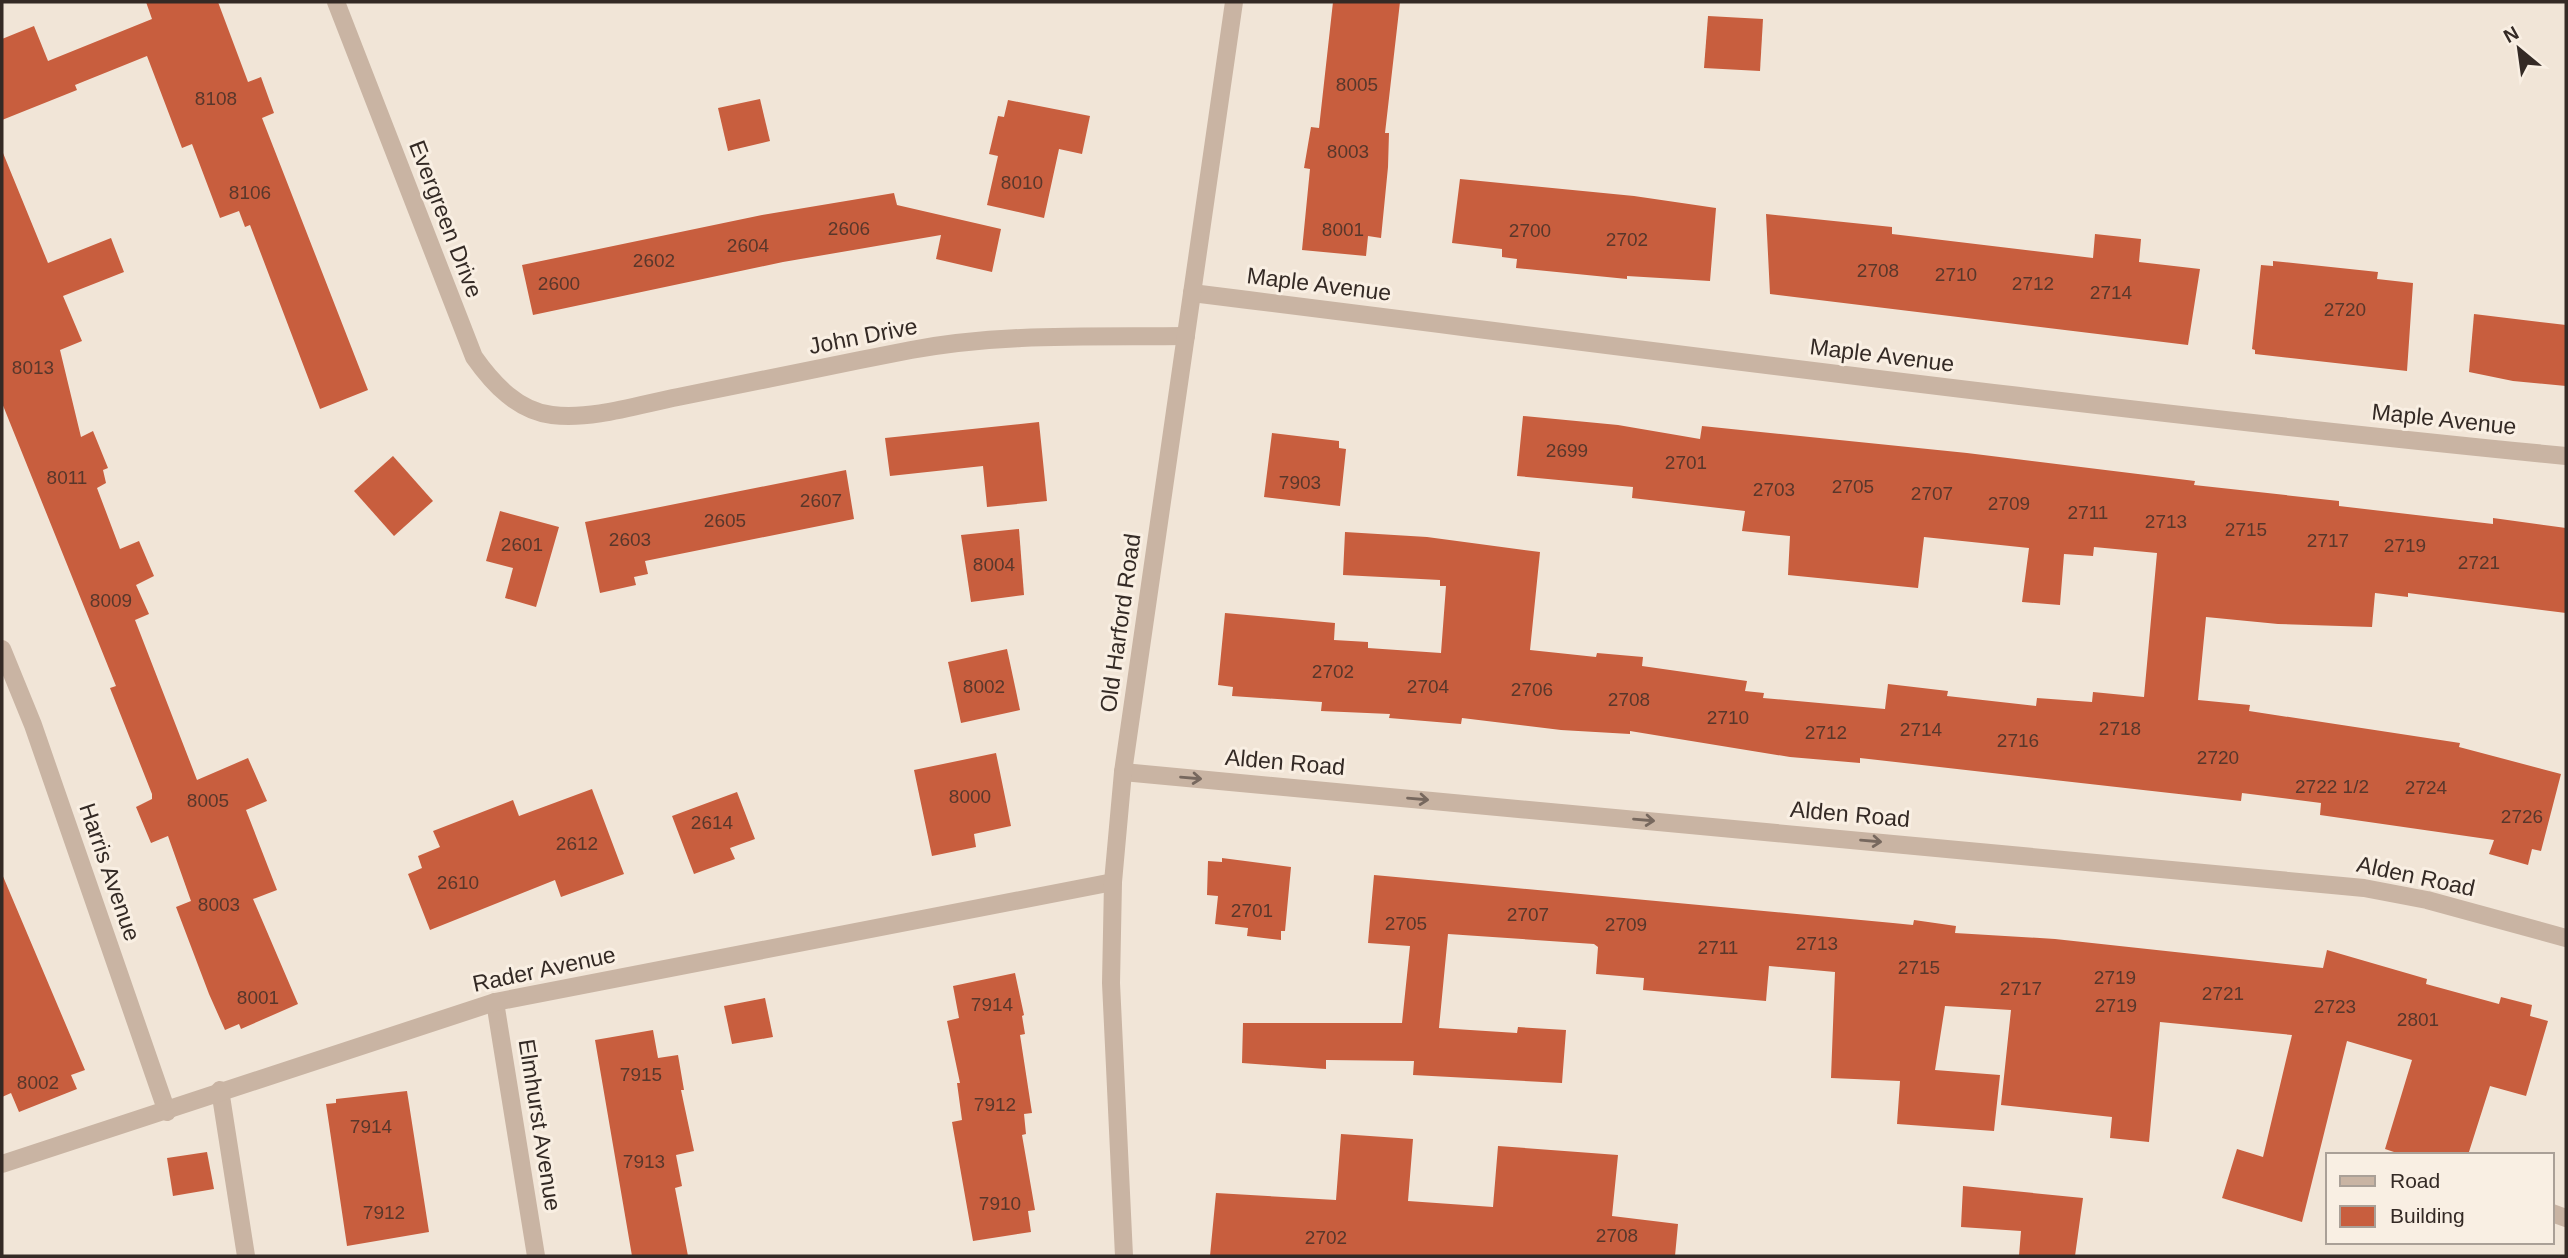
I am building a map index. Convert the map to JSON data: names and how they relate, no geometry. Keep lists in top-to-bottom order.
{
  "streets": {
    "street": [
      "Evergreen Drive",
      "Maple Avenue",
      "John Drive",
      "Old Harford Road",
      "Alden Road",
      "Harris Avenue",
      "Rader Avenue",
      "Elmhurst Avenue"
    ]
  },
  "crossings": [
    ["Evergreen Drive", "John Drive"],
    ["Maple Avenue", "Old Harford Road"],
    ["John Drive", "Old Harford Road"],
    ["Old Harford Road", "Alden Road"],
    ["Old Harford Road", "Rader Avenue"],
    ["Harris Avenue", "Rader Avenue"],
    ["Rader Avenue", "Elmhurst Avenue"]
  ],
  "one_way": ["Alden Road"],
  "house_numbers": [
    "8005",
    "8108",
    "8003",
    "8010",
    "8106",
    "2606",
    "8001",
    "2700",
    "2702",
    "2604",
    "2602",
    "2708",
    "2710",
    "2600",
    "2712",
    "2714",
    "2720",
    "8013",
    "2699",
    "2701",
    "8011",
    "7903",
    "2705",
    "2703",
    "2707",
    "2607",
    "2709",
    "2711",
    "2605",
    "2713",
    "2715",
    "2603",
    "2717",
    "2601",
    "2719",
    "2721",
    "8004",
    "8009",
    "2702",
    "8002",
    "2704",
    "2706",
    "2708",
    "2710",
    "2718",
    "2714",
    "2712",
    "2716",
    "2720",
    "2722 1/2",
    "2724",
    "8000",
    "8005",
    "2726",
    "2614",
    "2612",
    "2610",
    "8003",
    "2701",
    "2707",
    "2705",
    "2709",
    "2713",
    "2711",
    "2715",
    "2719",
    "2717",
    "2721",
    "8001",
    "7914",
    "2719",
    "2723",
    "2801",
    "7915",
    "8002",
    "7912",
    "7914",
    "7913",
    "7910",
    "7912",
    "2708",
    "2702"
  ],
  "legend": ["Road", "Building"],
  "north": "top left"
}
